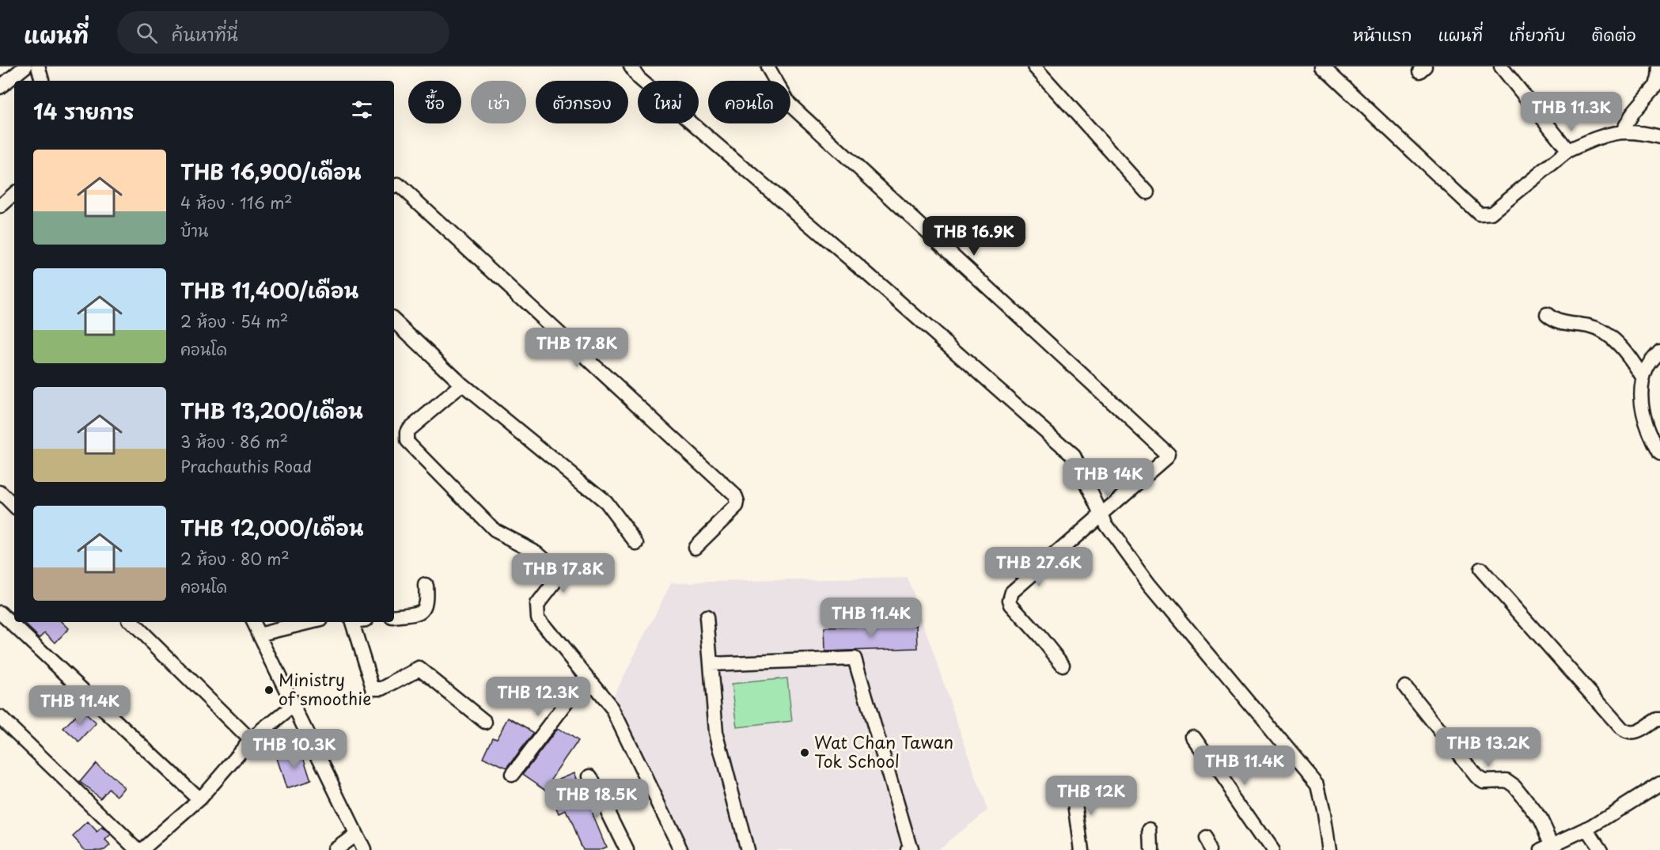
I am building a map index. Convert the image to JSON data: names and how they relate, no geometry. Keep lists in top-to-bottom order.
{
  "places": ["Ministry of smoothie", "Wat Chan Tawan Tok School"],
  "page": {
    "header": "แผนที่",
    "search": "ค้นหาที่นี่",
    "nav": [
      "หน้าแรก",
      "แผนที่",
      "เกี่ยวกับ",
      "ติดต่อ"
    ],
    "chip": [
      "ซื้อ",
      "เช่า",
      "ตัวกรอง",
      "ใหม่",
      "คอนโด"
    ],
    "heading": "14 รายการ",
    "price": [
      "THB 11.3K",
      "THB 16.9K",
      "THB 17.8K",
      "THB 14K",
      "THB 27.6K",
      "THB 17.8K",
      "THB 11.4K",
      "THB 12.3K",
      "THB 11.4K",
      "THB 13.2K",
      "THB 10.3K",
      "THB 11.4K",
      "THB 12K",
      "THB 18.5K"
    ],
    "list": [
      {
        "name": "THB 16,900/เดือน",
        "note": "4 ห้อง · 116 m² · บ้าน"
      },
      {
        "name": "THB 11,400/เดือน",
        "note": "2 ห้อง · 54 m² · คอนโด"
      },
      {
        "name": "THB 13,200/เดือน",
        "note": "3 ห้อง · 86 m² · Prachauthis Road"
      },
      {
        "name": "THB 12,000/เดือน",
        "note": "2 ห้อง · 80 m² · คอนโด"
      }
    ]
  }
}
